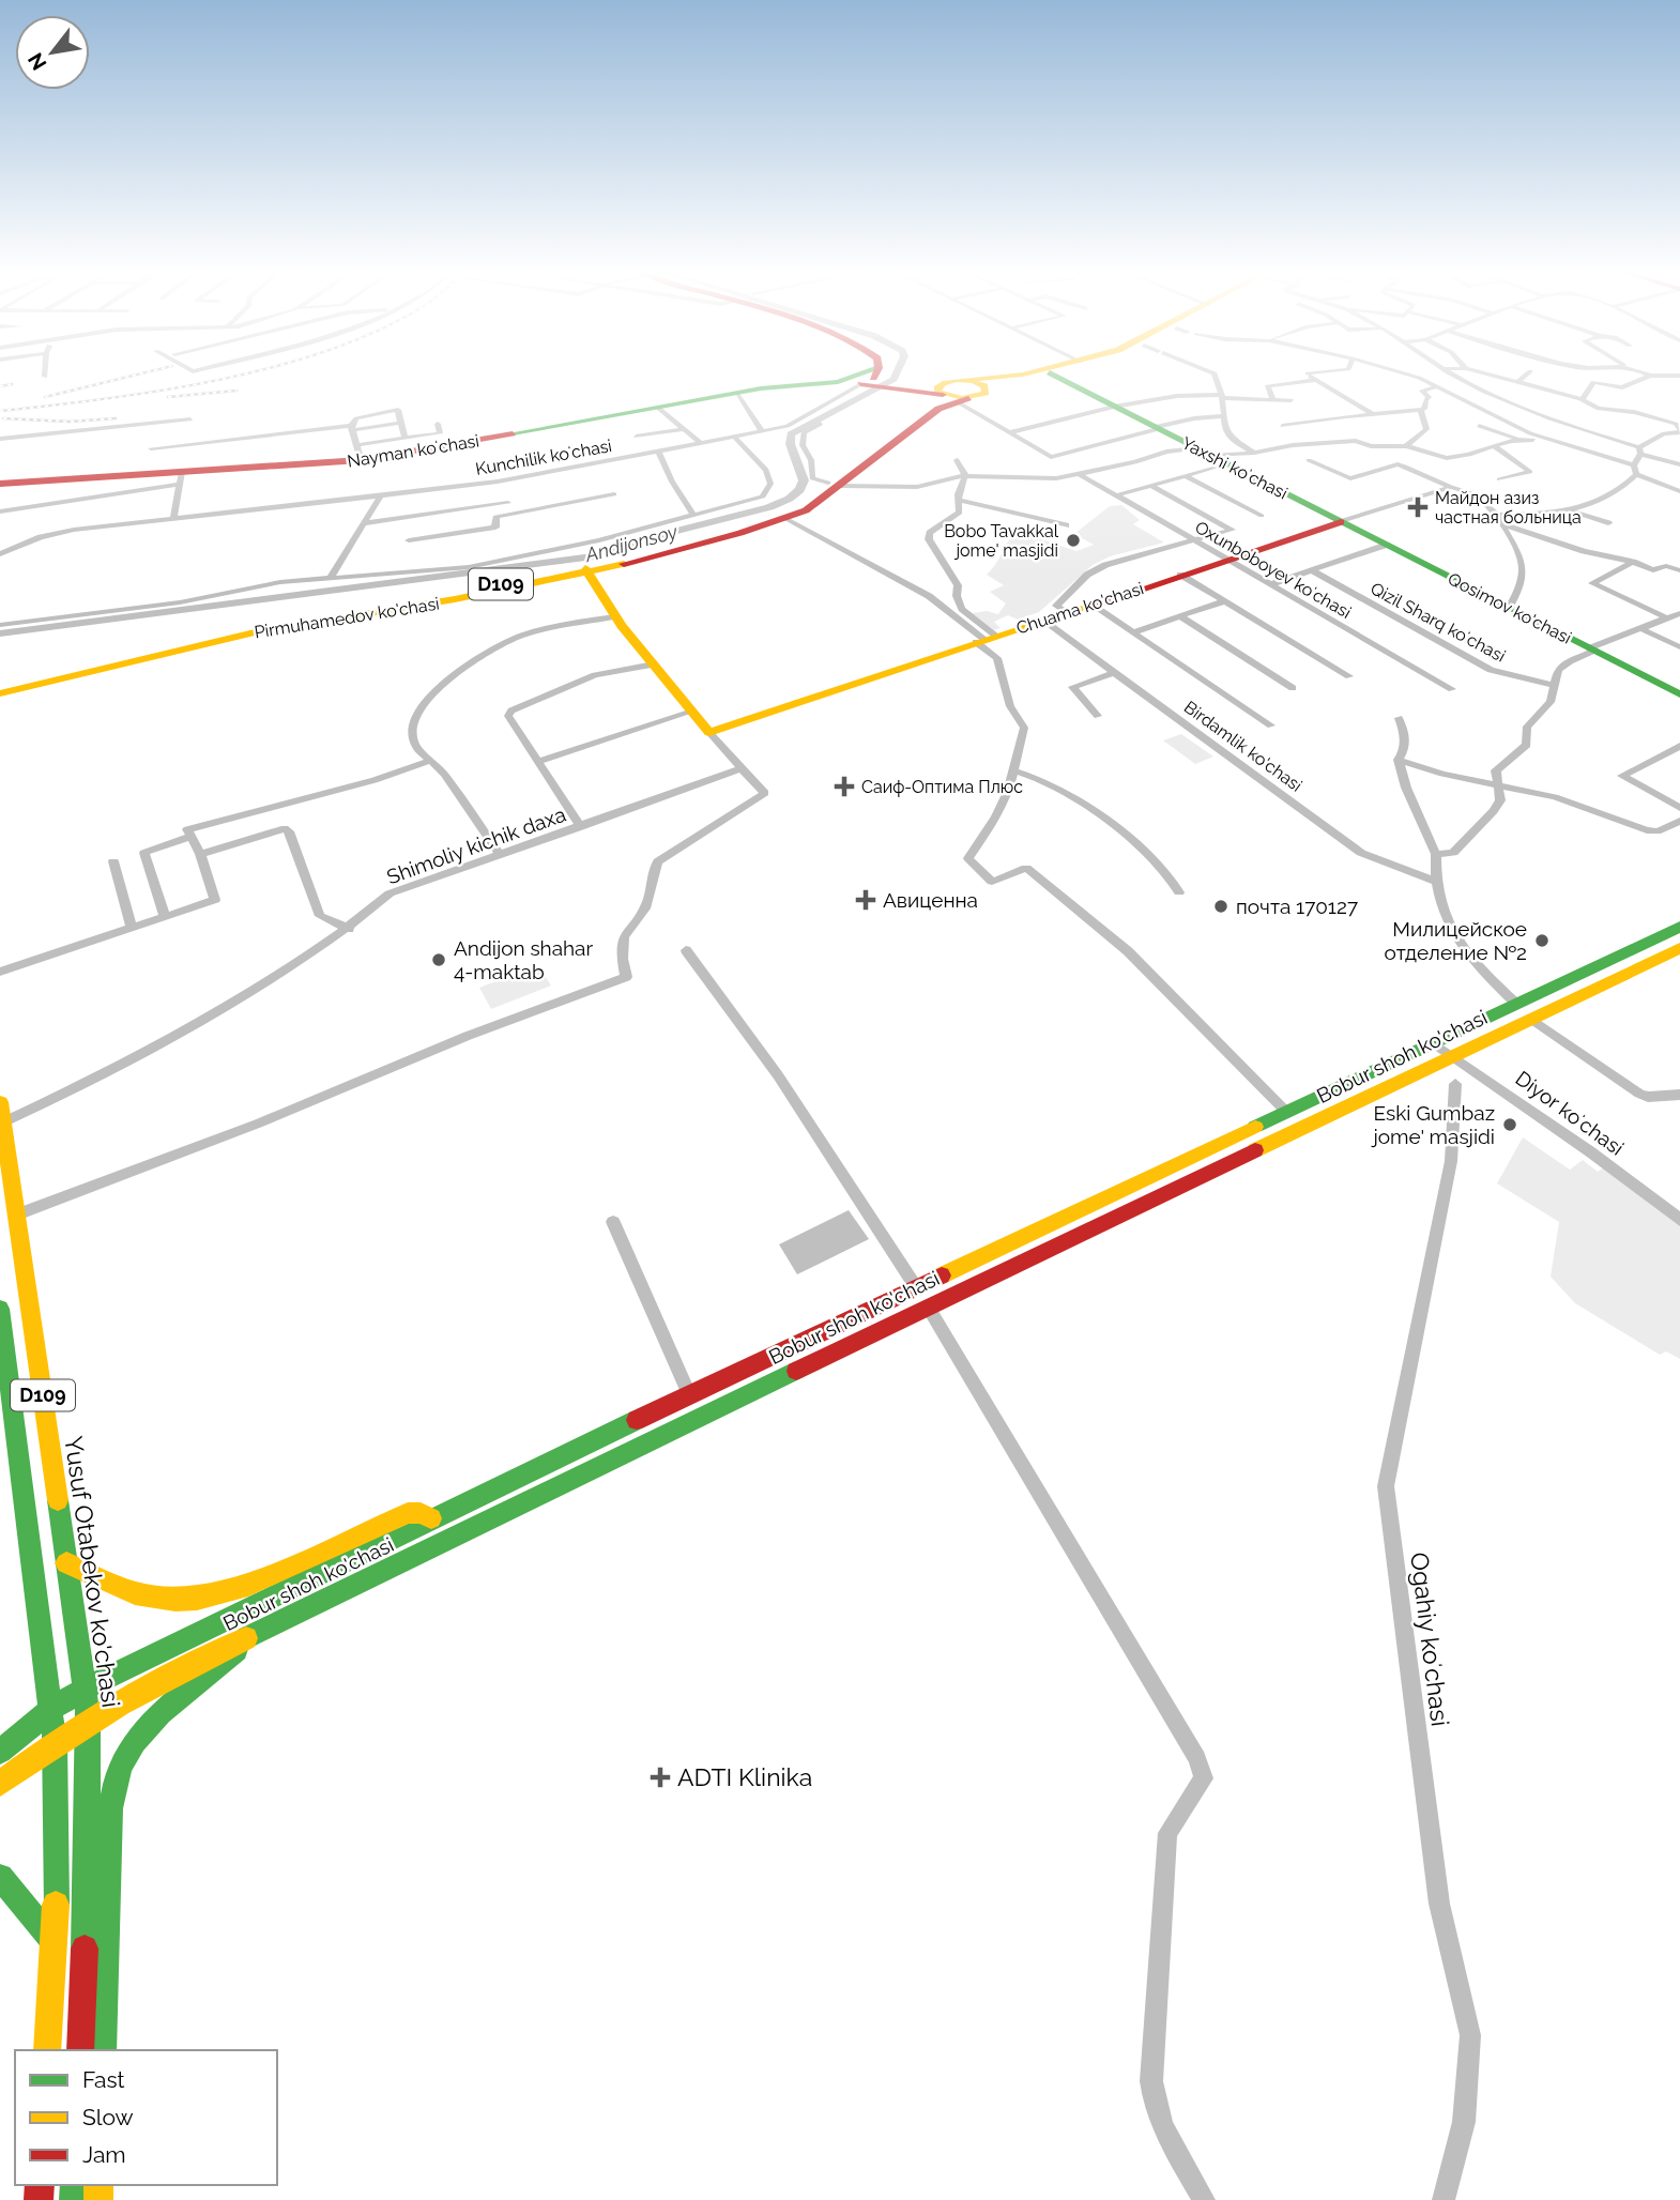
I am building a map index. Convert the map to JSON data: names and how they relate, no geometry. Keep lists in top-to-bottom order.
{
  "streets": {
    "main road": [
      "Nayman koʻchasi",
      "Yaxshi koʻchasi",
      "D109",
      "Chuama ko'chasi",
      "Qosimov ko'chasi",
      "Pirmuhamedov ko'chasi",
      "Bobur shoh ko'chasi",
      "Yusuf Otabekov ko'chasi"
    ],
    "street": [
      "Kunchilik koʻchasi",
      "Oxunboboyev koʻchasi",
      "Qizil Sharq koʻchasi",
      "Birdamlik ko'chasi",
      "Shimoliy kichik daxa",
      "Diyor koʻchasi",
      "Ogahiy koʻchasi"
    ]
  },
  "crossings": [
    ["Yaxshi koʻchasi", "Chuama ko'chasi"],
    ["Yaxshi koʻchasi", "Qosimov ko'chasi"],
    ["Oxunboboyev koʻchasi", "Chuama ko'chasi"],
    ["D109", "Pirmuhamedov ko'chasi"],
    ["D109", "Bobur shoh ko'chasi"],
    ["Chuama ko'chasi", "Qosimov ko'chasi"],
    ["Chuama ko'chasi", "Birdamlik ko'chasi"],
    ["Shimoliy kichik daxa", "Yusuf Otabekov ko'chasi"],
    ["Bobur shoh ko'chasi", "Diyor koʻchasi"],
    ["Bobur shoh ko'chasi", "Yusuf Otabekov ko'chasi"]
  ],
  "water": ["Andijonsoy"],
  "places": {
    "health": [
      "Майдон азиз частная больница",
      "Саиф-Оптима Плюс",
      "Авиценна",
      "ADTI Klinika"
    ],
    "other": [
      "Bobo Tavakkal jome' masjidi",
      "почта 170127",
      "Милицейское отделение №2",
      "Andijon shahar 4-maktab",
      "Eski Gumbaz jome' masjidi"
    ]
  },
  "legend": ["Fast", "Slow", "Jam"],
  "north": "bottom left"
}
